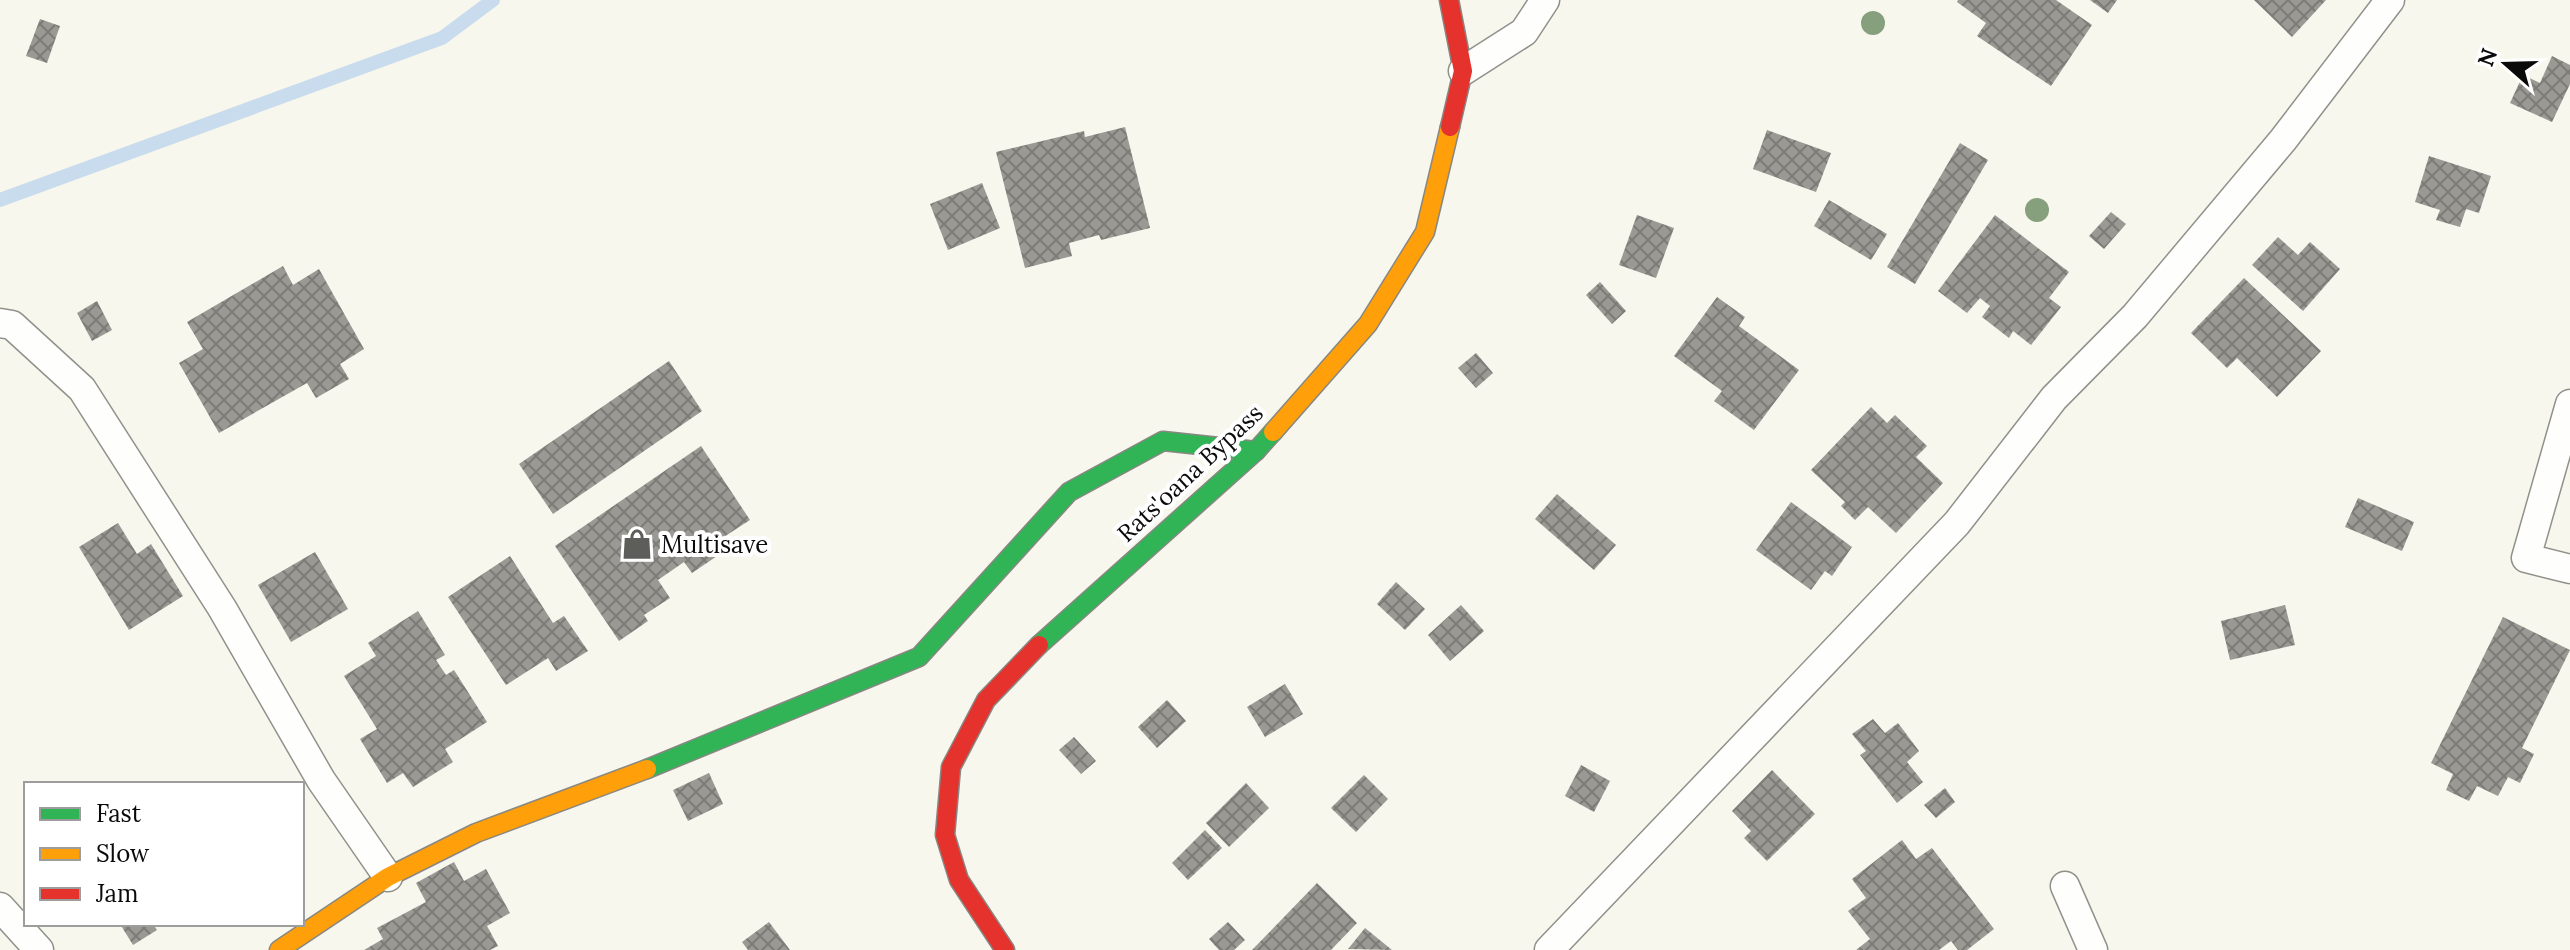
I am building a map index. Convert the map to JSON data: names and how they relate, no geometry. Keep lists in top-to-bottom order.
{
  "streets": {
    "street": ["Rats'oana Bypass"]
  },
  "places": {
    "shop": ["Multisave"]
  },
  "legend": ["Fast", "Slow", "Jam"],
  "north": "left"
}
